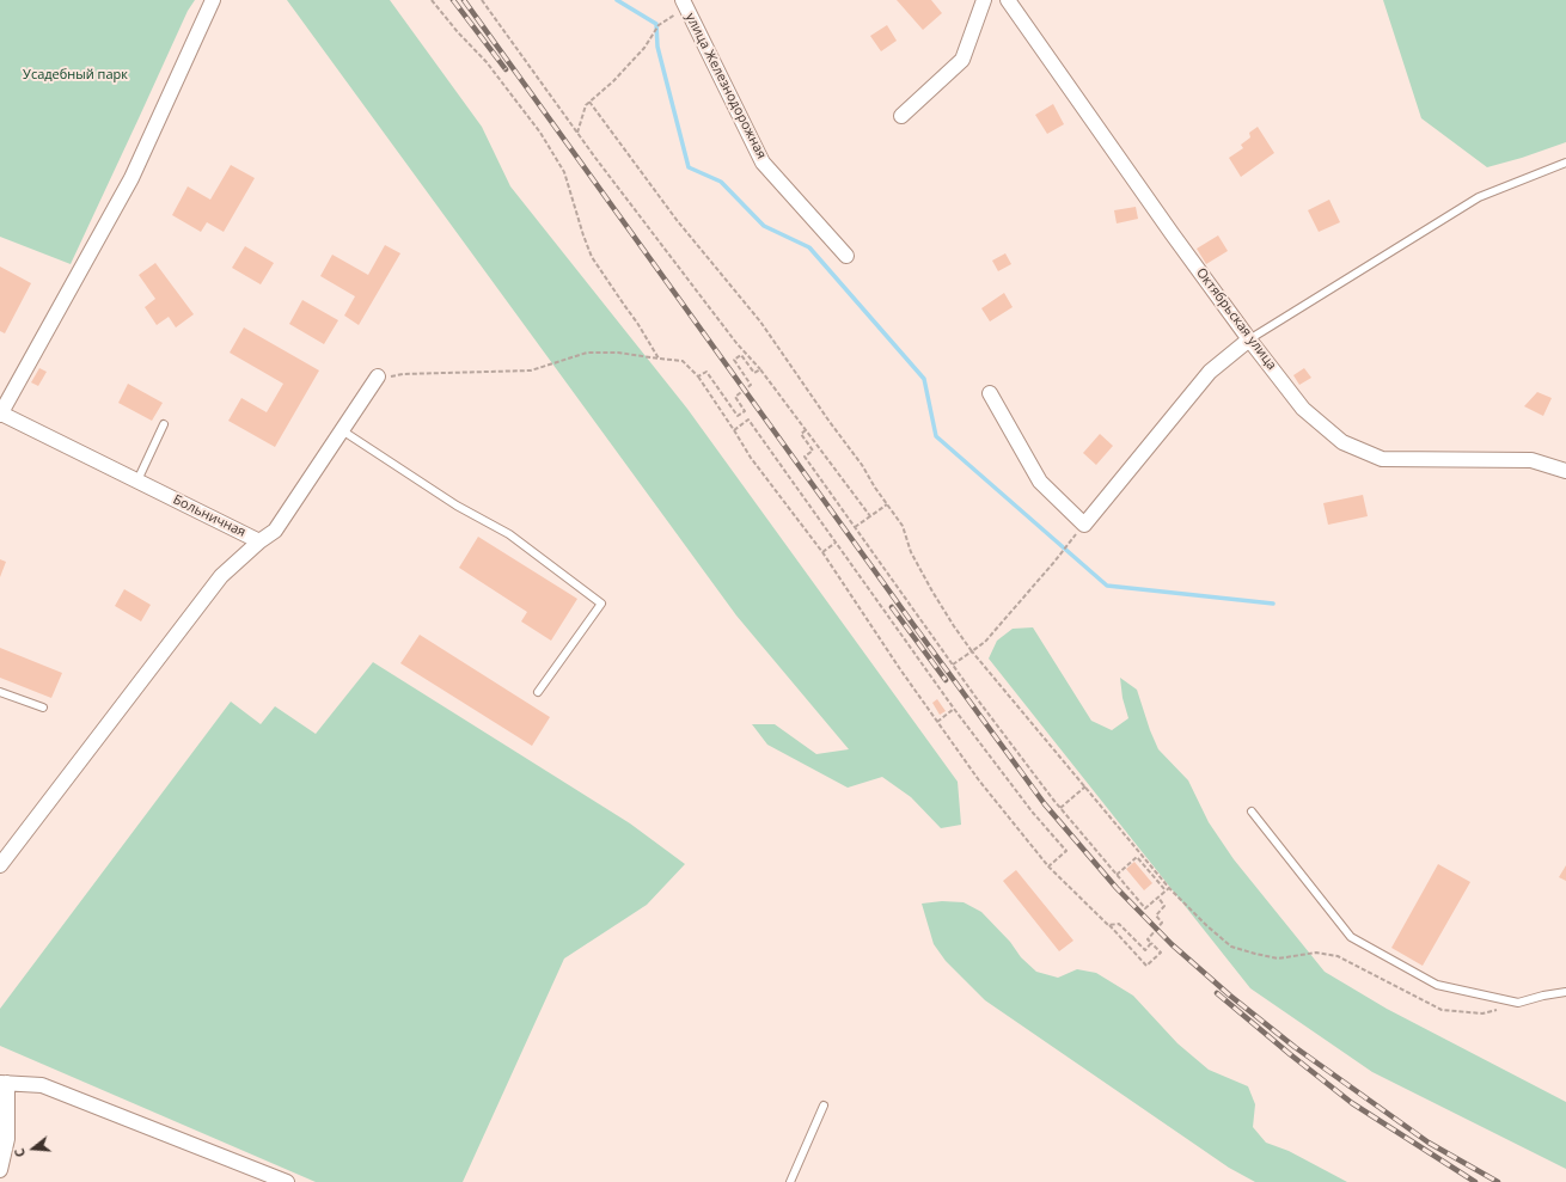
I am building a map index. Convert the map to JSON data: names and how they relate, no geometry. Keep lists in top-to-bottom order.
{
  "streets": {
    "street": ["улица Железнодорожная", "Октябрьская улица", "Больничная"]
  },
  "parks": ["Усадебный парк"],
  "north": "left"
}
